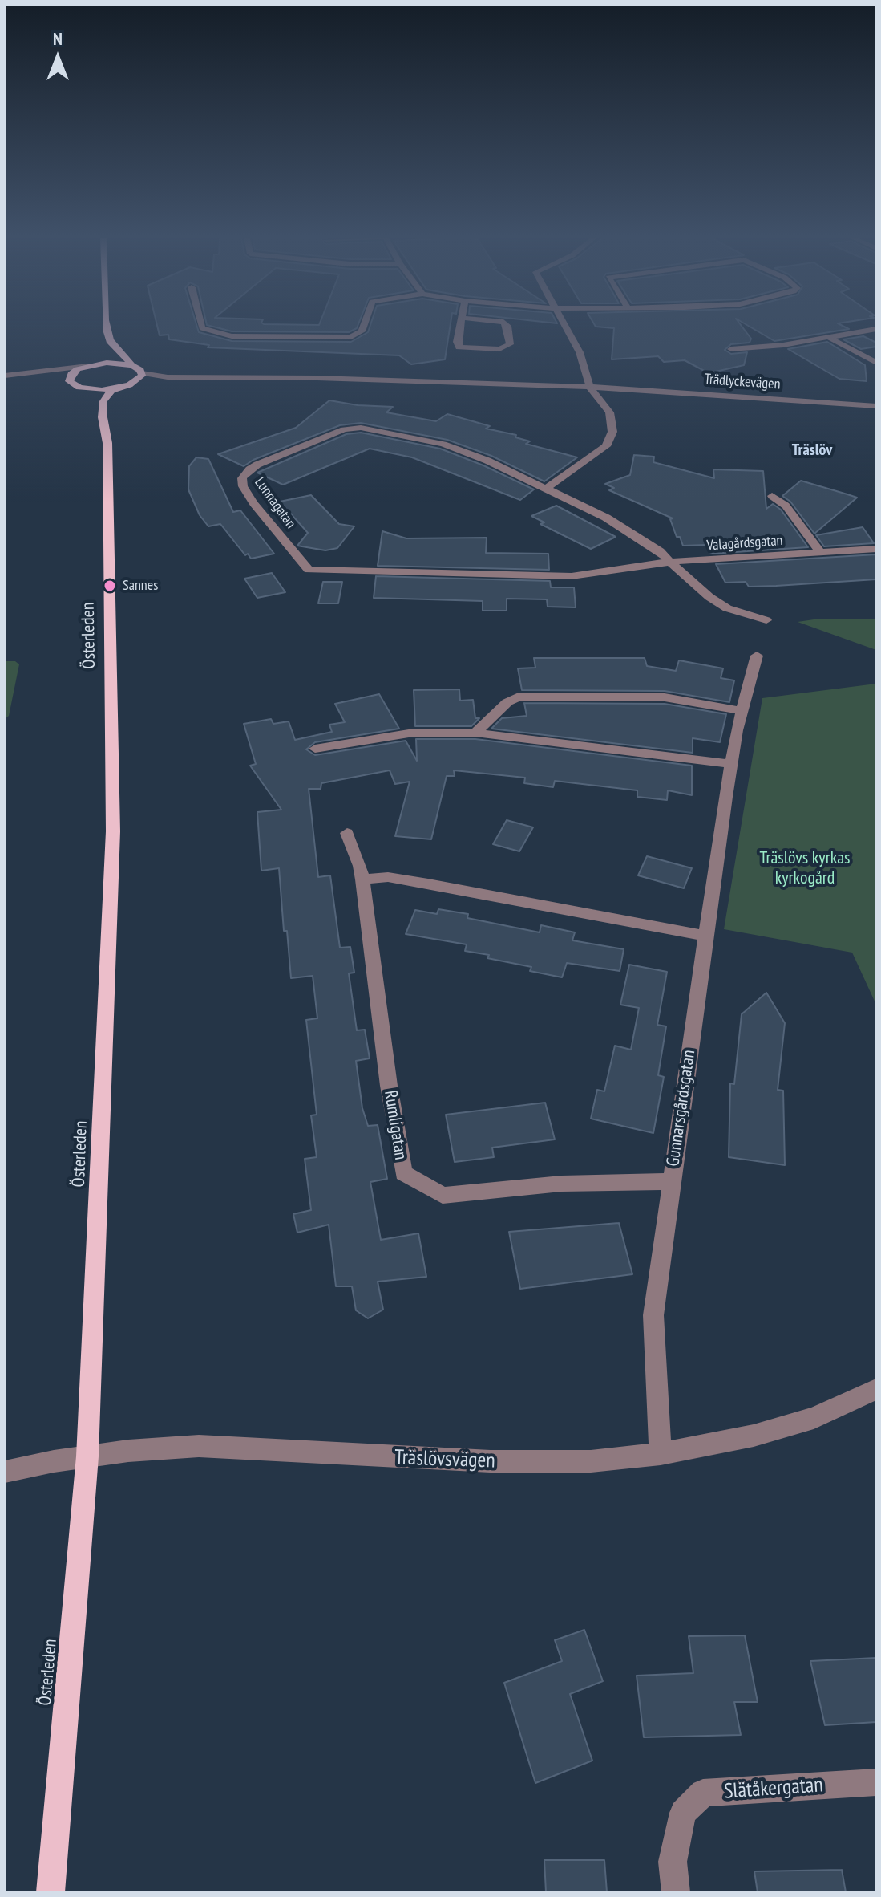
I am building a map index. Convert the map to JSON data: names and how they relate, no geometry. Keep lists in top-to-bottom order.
{
  "streets": {
    "main road": ["Trädlyckevägen", "Österleden"],
    "street": [
      "Lunnagatan",
      "Valagårdsgatan",
      "Gunnarsgårdsgatan",
      "Rumligatan",
      "Träslövsvägen",
      "Slätåkergatan"
    ]
  },
  "crossings": [
    ["Lunnagatan", "Valagårdsgatan"],
    ["Österleden", "Träslövsvägen"],
    ["Gunnarsgårdsgatan", "Rumligatan"],
    ["Gunnarsgårdsgatan", "Träslövsvägen"]
  ],
  "districts": ["Träslöv"],
  "parks": ["Träslövs kyrkas kyrkogård"],
  "places": ["Sannes"],
  "north": "top"
}
